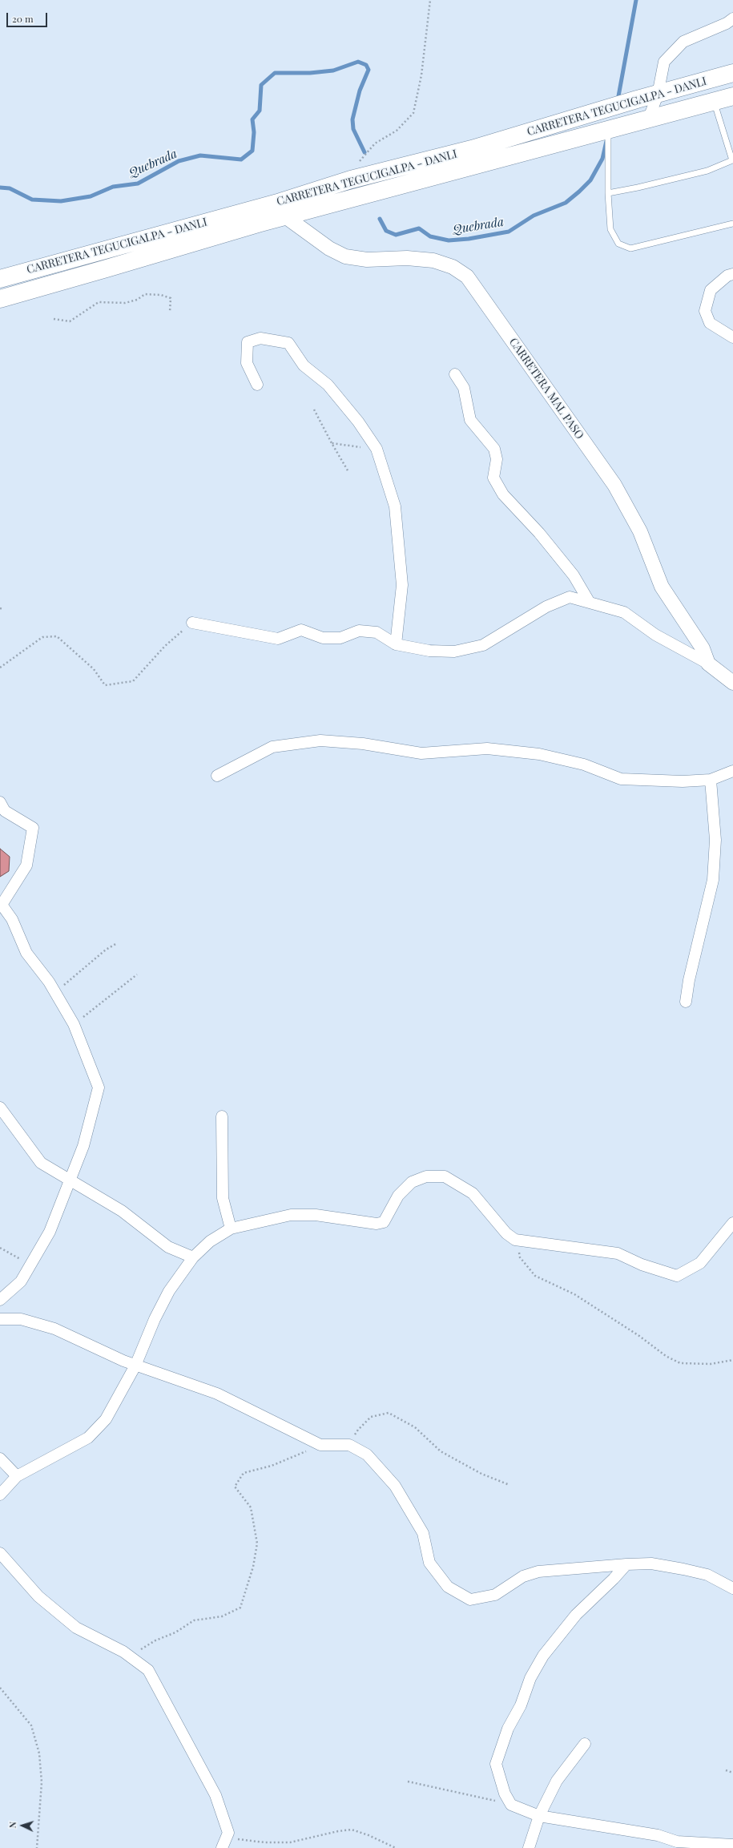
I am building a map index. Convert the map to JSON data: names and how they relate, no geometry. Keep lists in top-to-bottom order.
{
  "streets": {
    "highway": ["CARRETERA TEGUCIGALPA - DANLI"],
    "street": ["CARRETERA MAL PASO"]
  },
  "crossings": [
    ["CARRETERA TEGUCIGALPA - DANLI", "CARRETERA MAL PASO"]
  ],
  "water": ["Quebrada"],
  "scale_bar": "20 m",
  "north": "left"
}
